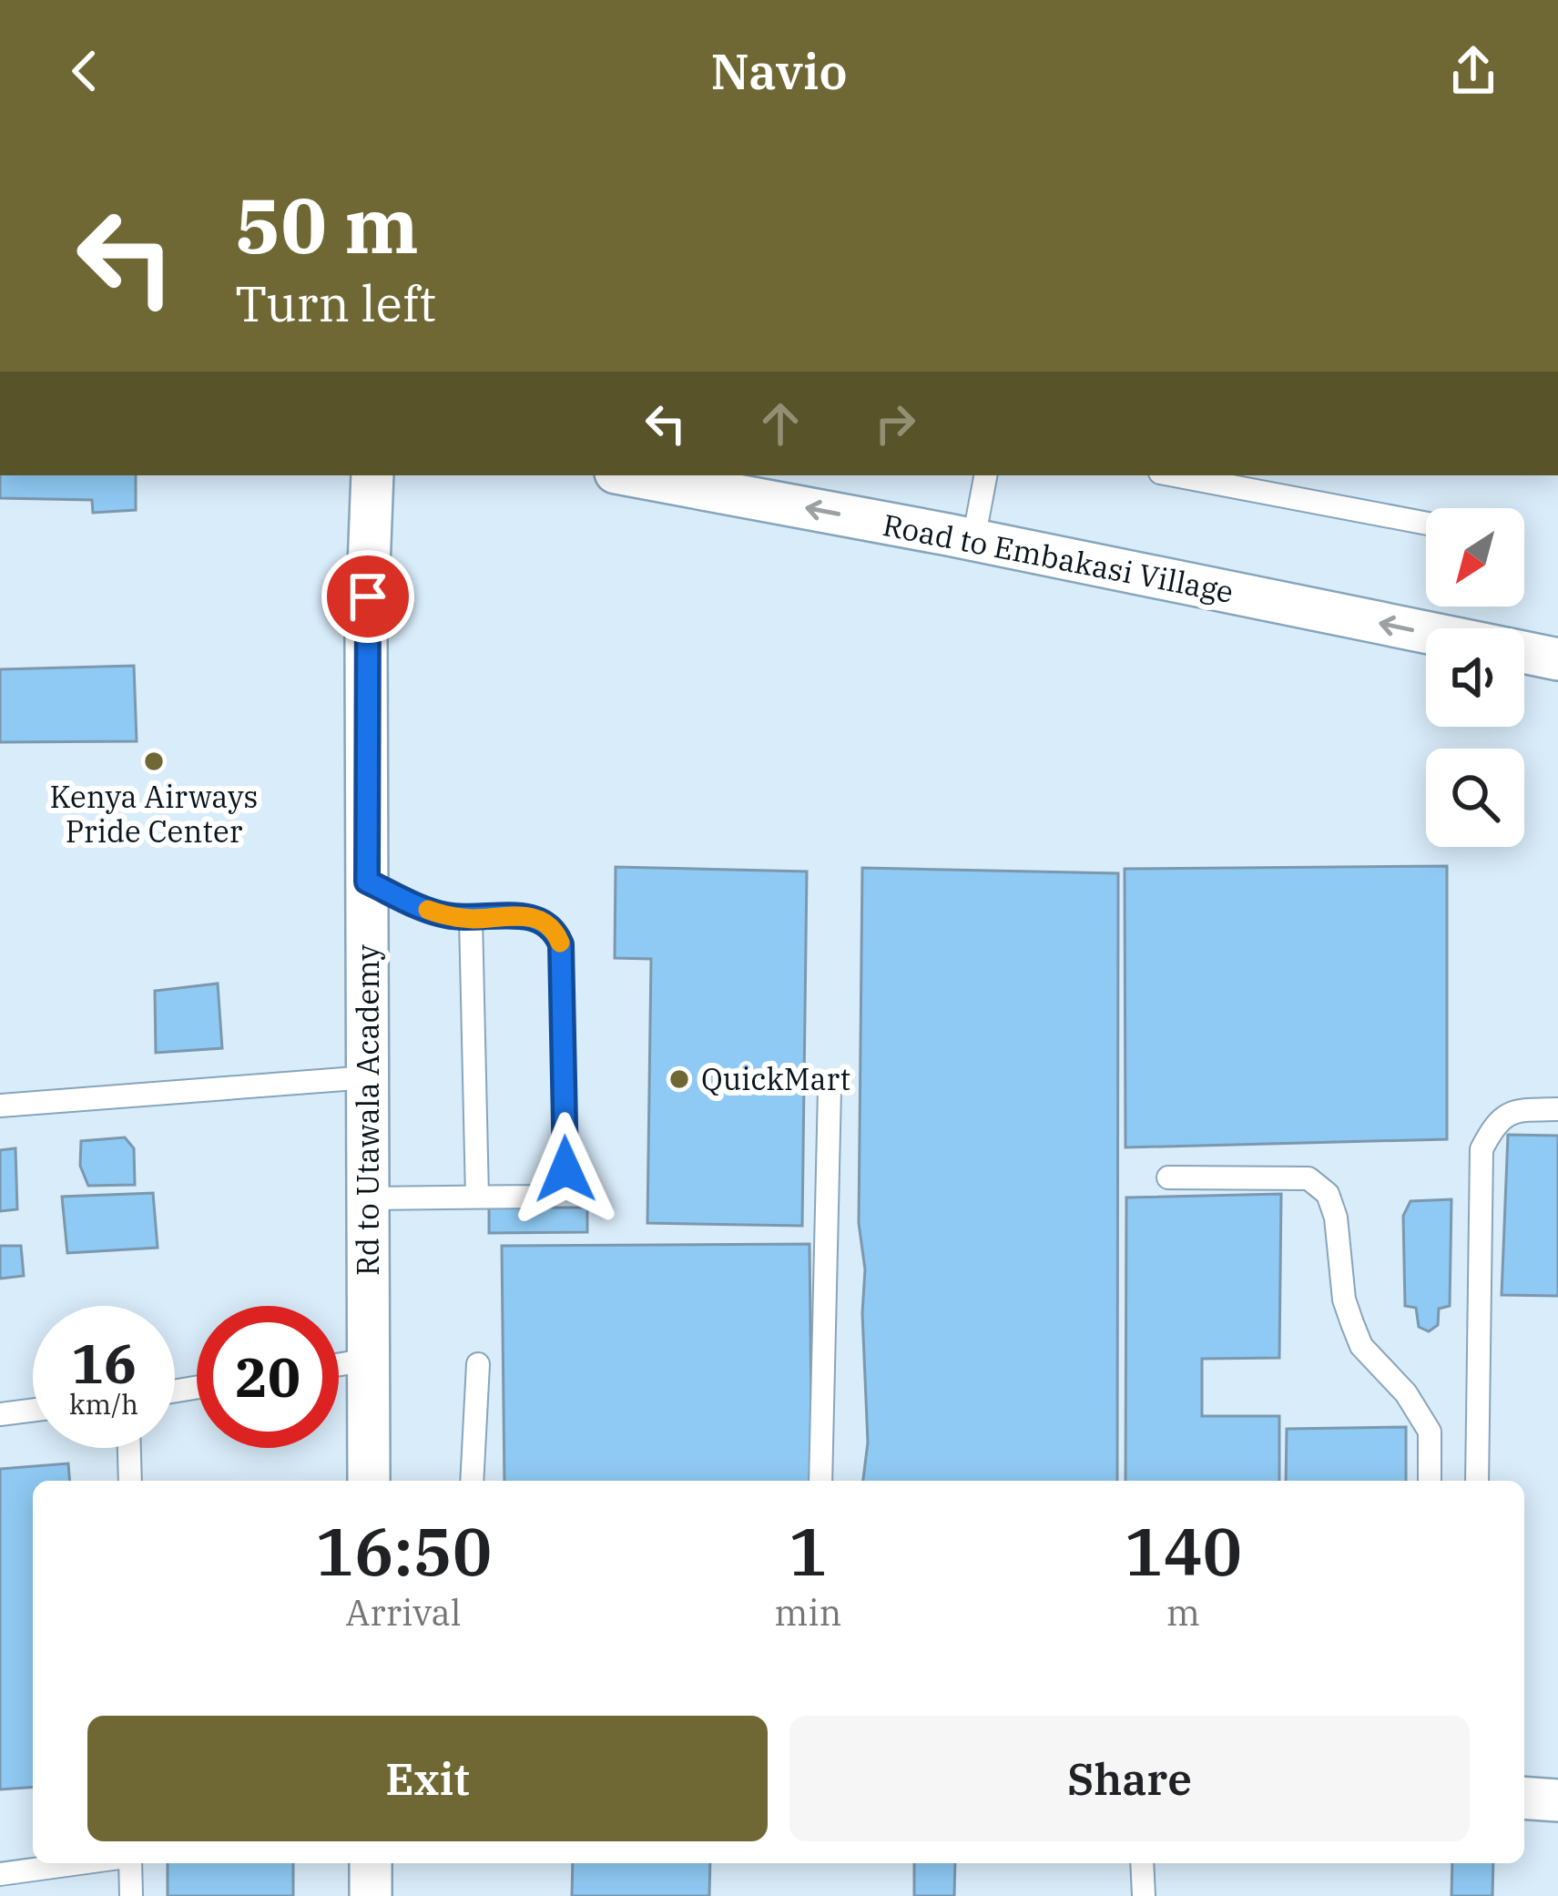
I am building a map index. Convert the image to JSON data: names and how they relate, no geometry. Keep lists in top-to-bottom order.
{
  "streets": {
    "street": ["Road to Embakasi Village", "Rd to Utawala Academy"]
  },
  "one_way": ["Road to Embakasi Village"],
  "places": ["Kenya Airways Pride Center", "QuickMart"],
  "north": "bottom left",
  "page": {
    "header": "Navio",
    "turn": ["50 m", "Turn left"],
    "speed": "16 km/h",
    "limit": "20",
    "eta": [
      "16:50",
      "Arrival",
      "1",
      "min",
      "140",
      "m"
    ],
    "buttons": ["Exit", "Share"]
  }
}
